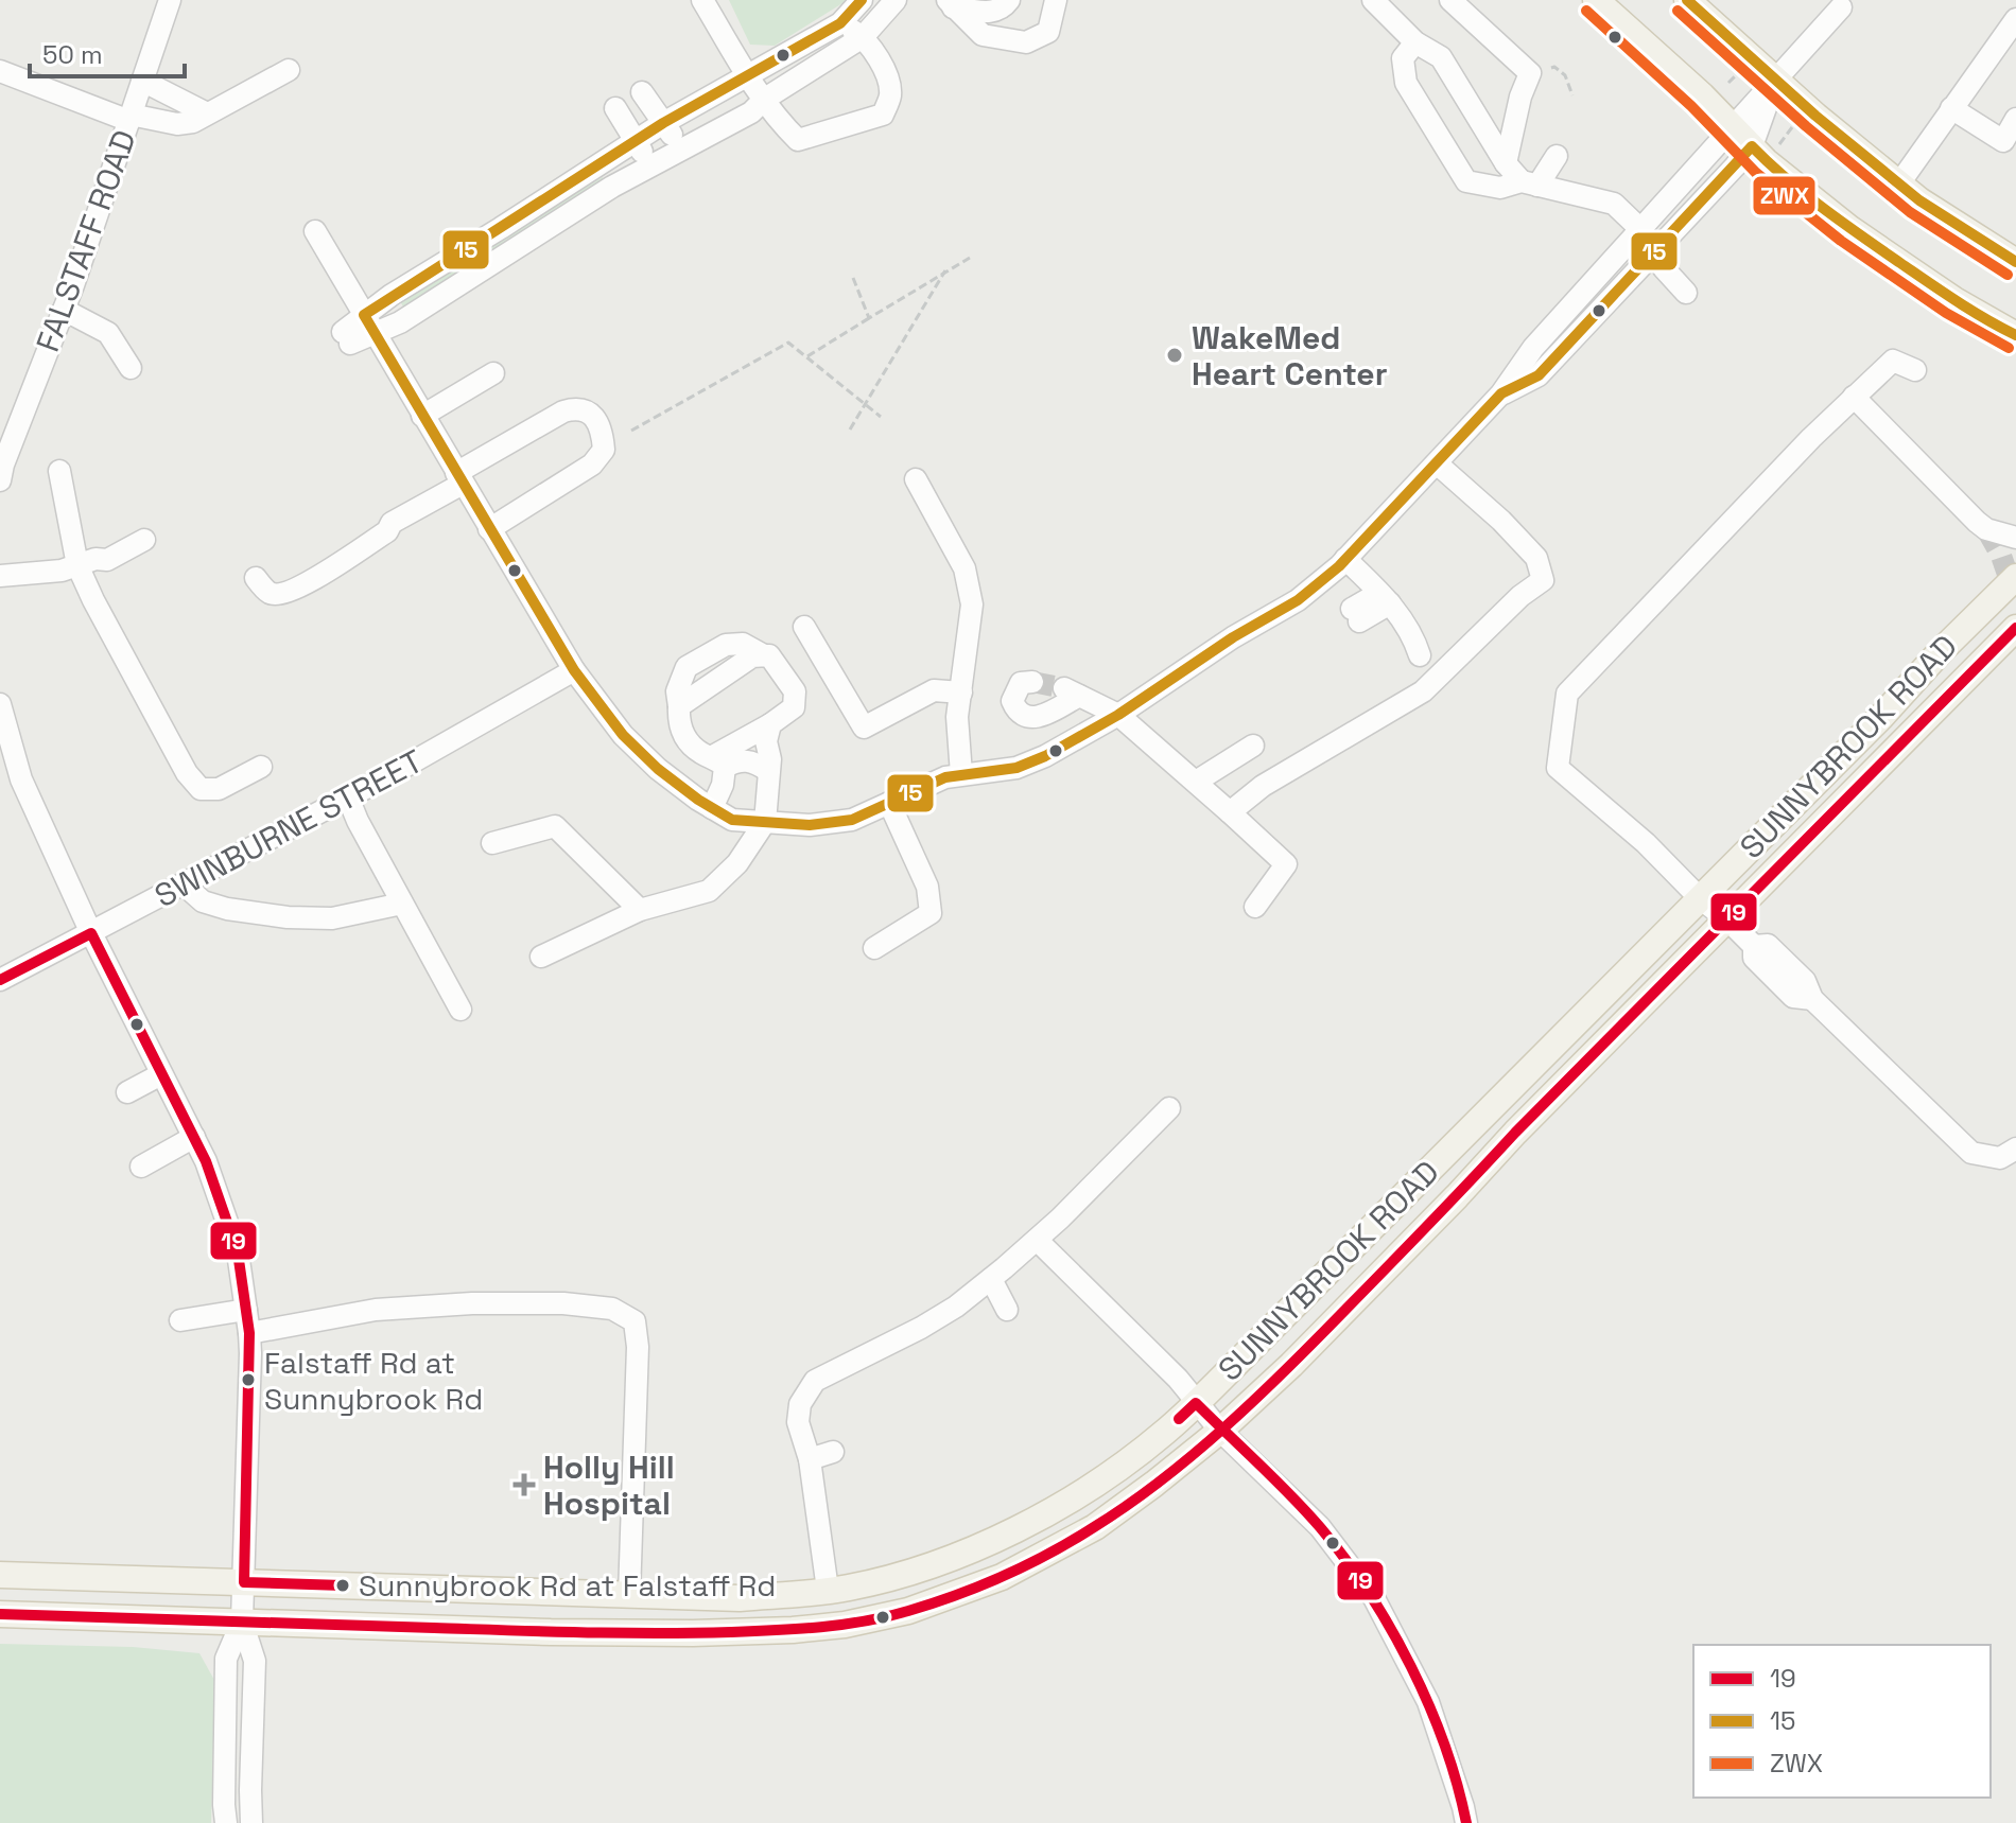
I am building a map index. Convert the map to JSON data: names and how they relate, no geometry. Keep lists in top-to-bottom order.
{
  "streets": {
    "main road": ["SUNNYBROOK ROAD"],
    "street": ["FALSTAFF ROAD", "SWINBURNE STREET"]
  },
  "places": {
    "other": ["WakeMed Heart Center", "Falstaff Rd at Sunnybrook Rd", "Sunnybrook Rd at Falstaff Rd"],
    "health": ["Holly Hill Hospital"]
  },
  "lines": ["transit line 15", "transit line ZWX", "transit line 19"],
  "legend": ["19", "15", "ZWX"],
  "scale_bar": "50 m"
}
